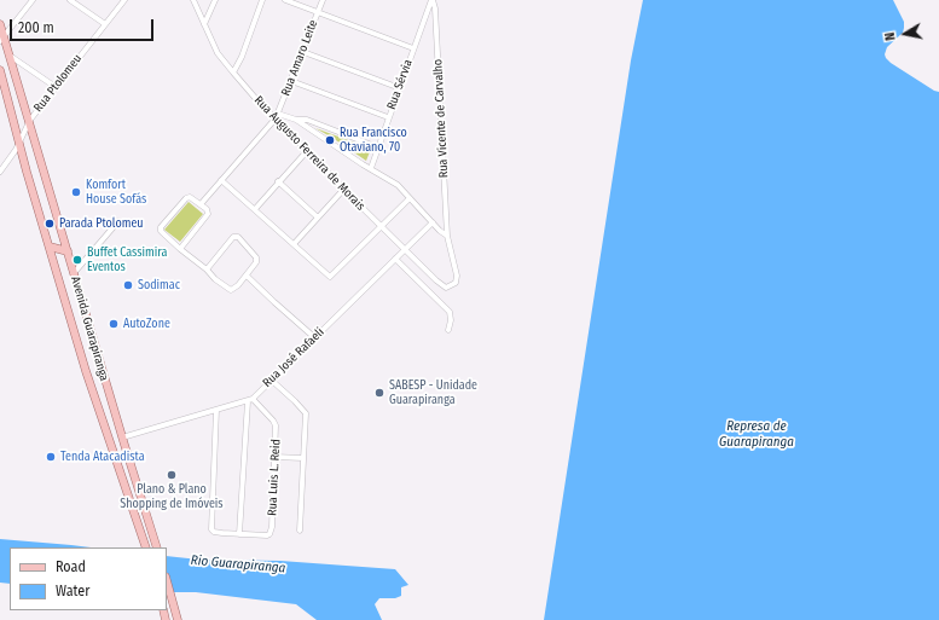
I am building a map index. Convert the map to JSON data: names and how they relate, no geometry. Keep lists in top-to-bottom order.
{
  "streets": {
    "main road": ["Avenida Guarapiranga"],
    "street": [
      "Rua Amaro Leite",
      "Rua Ptolomeu",
      "Rua Sérvia",
      "Rua Vicente de Carvalho",
      "Rua Augusto Ferreira de Morais",
      "Rua José Rafaeli",
      "Rua Luis L. Reid"
    ]
  },
  "crossings": [
    ["Rua Amaro Leite", "Rua Augusto Ferreira de Morais"],
    ["Rua Ptolomeu", "Avenida Guarapiranga"],
    ["Rua Sérvia", "Rua Vicente de Carvalho"],
    ["Rua Vicente de Carvalho", "Rua Augusto Ferreira de Morais"],
    ["Rua Augusto Ferreira de Morais", "Rua José Rafaeli"],
    ["Rua José Rafaeli", "Rua Luis L. Reid"]
  ],
  "water": ["Represa de Guarapiranga", "Rio Guarapiranga"],
  "places": [
    "Rua Francisco Otaviano, 70",
    "Komfort House Sofás",
    "Parada Ptolomeu",
    "Buffet Cassimira Eventos",
    "Sodimac",
    "AutoZone",
    "SABESP - Unidade Guarapiranga",
    "Tenda Atacadista",
    "Plano & Plano Shopping de Imóveis"
  ],
  "legend": ["Road", "Water"],
  "scale_bar": "200 m",
  "north": "left"
}
